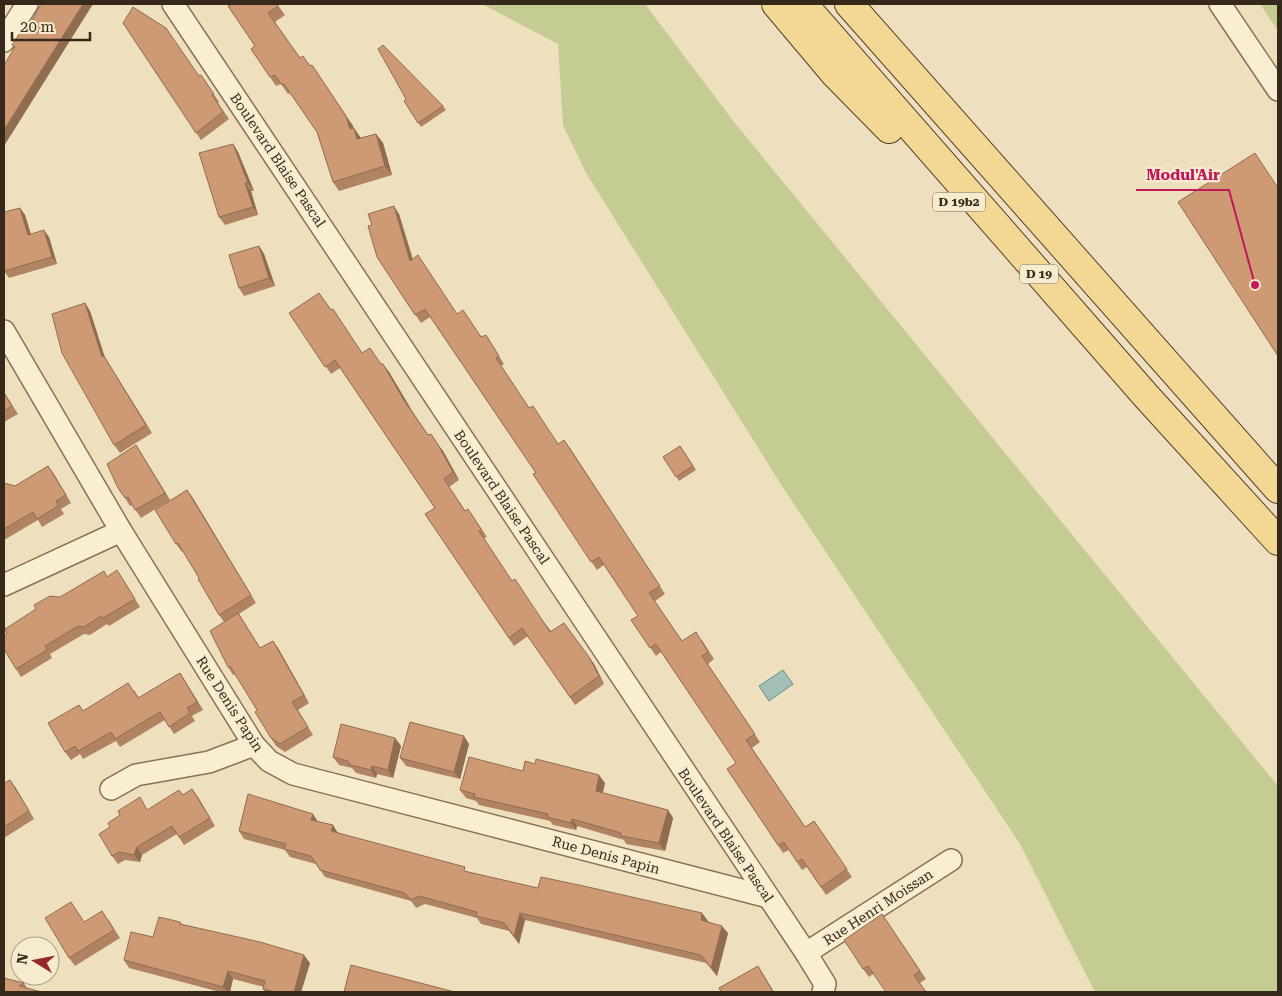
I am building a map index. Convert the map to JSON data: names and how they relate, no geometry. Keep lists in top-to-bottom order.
{
  "streets": {
    "main road": ["D 19b2", "D 19"],
    "street": ["Boulevard Blaise Pascal", "Rue Denis Papin", "Rue Henri Moissan"]
  },
  "crossings": [
    ["Boulevard Blaise Pascal", "Rue Denis Papin"],
    ["Boulevard Blaise Pascal", "Rue Henri Moissan"],
    ["D 19b2", "D 19"]
  ],
  "places": ["Modul'Air"],
  "scale_bar": "20 m",
  "north": "left"
}
